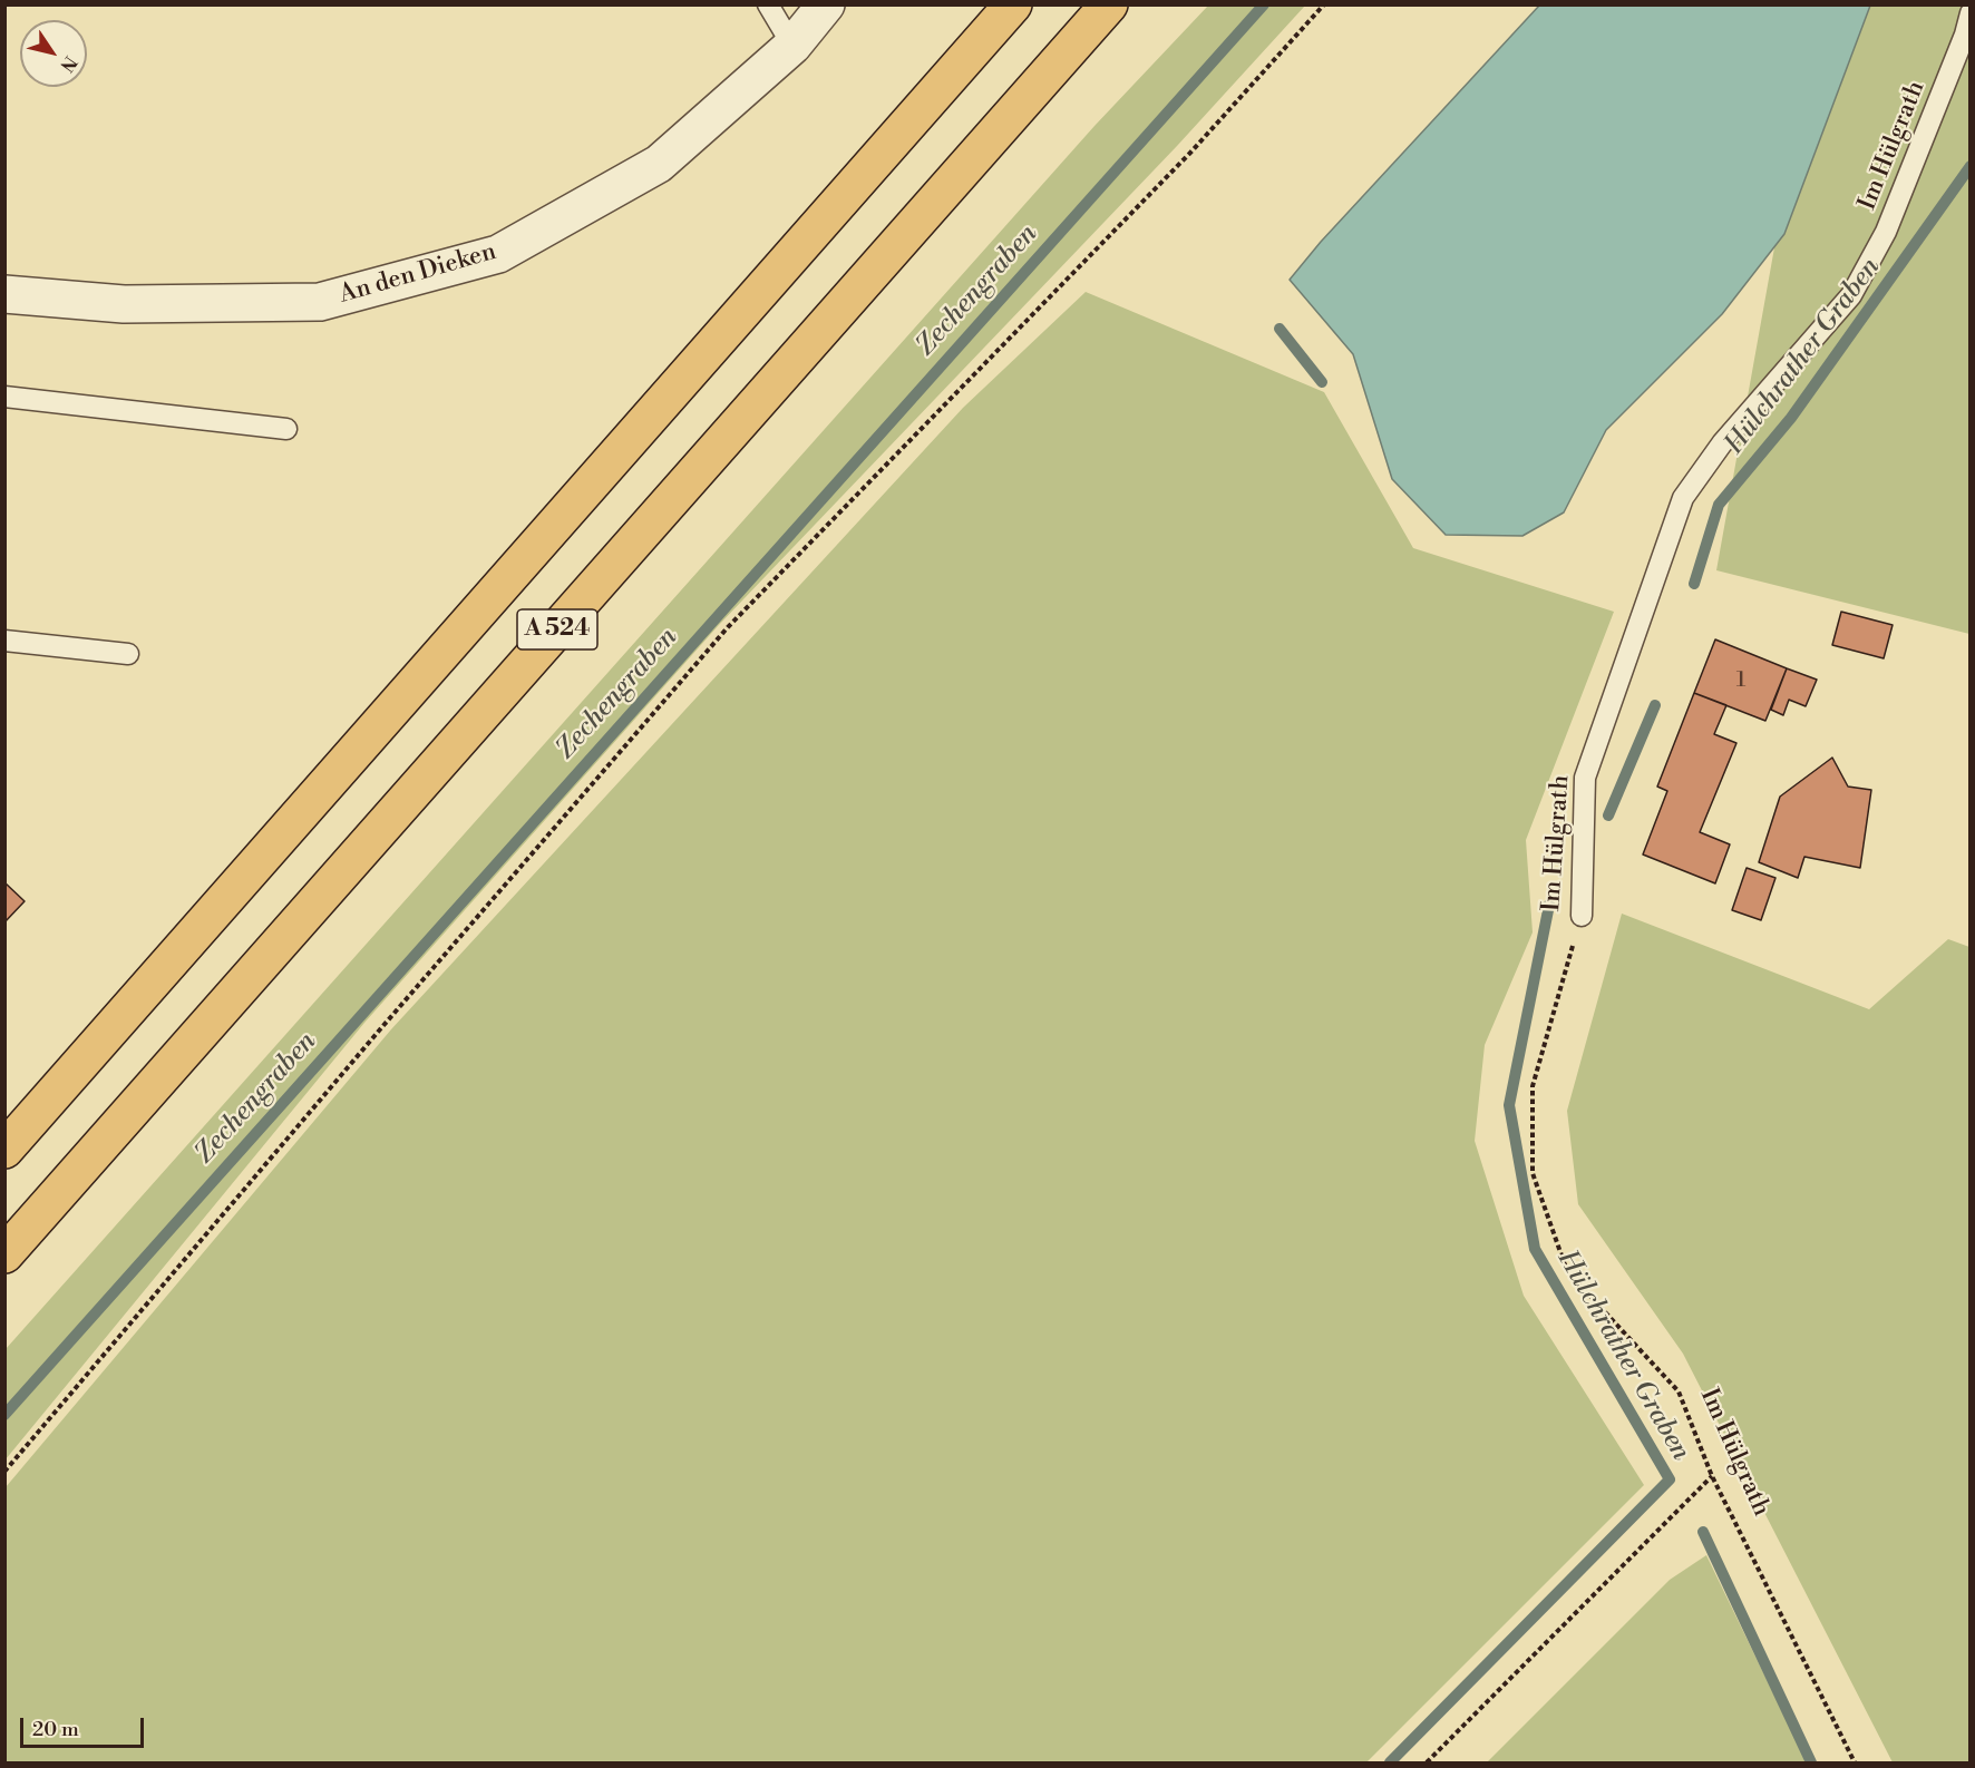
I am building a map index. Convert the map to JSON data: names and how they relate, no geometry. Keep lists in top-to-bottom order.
{
  "streets": {
    "highway": ["A 524"],
    "street": ["An den Dieken"],
    "lane": ["Im Hülgrath"]
  },
  "water": ["Zechengraben", "Hülchrather Graben"],
  "house_numbers": ["1"],
  "scale_bar": "20 m",
  "north": "bottom right"
}
